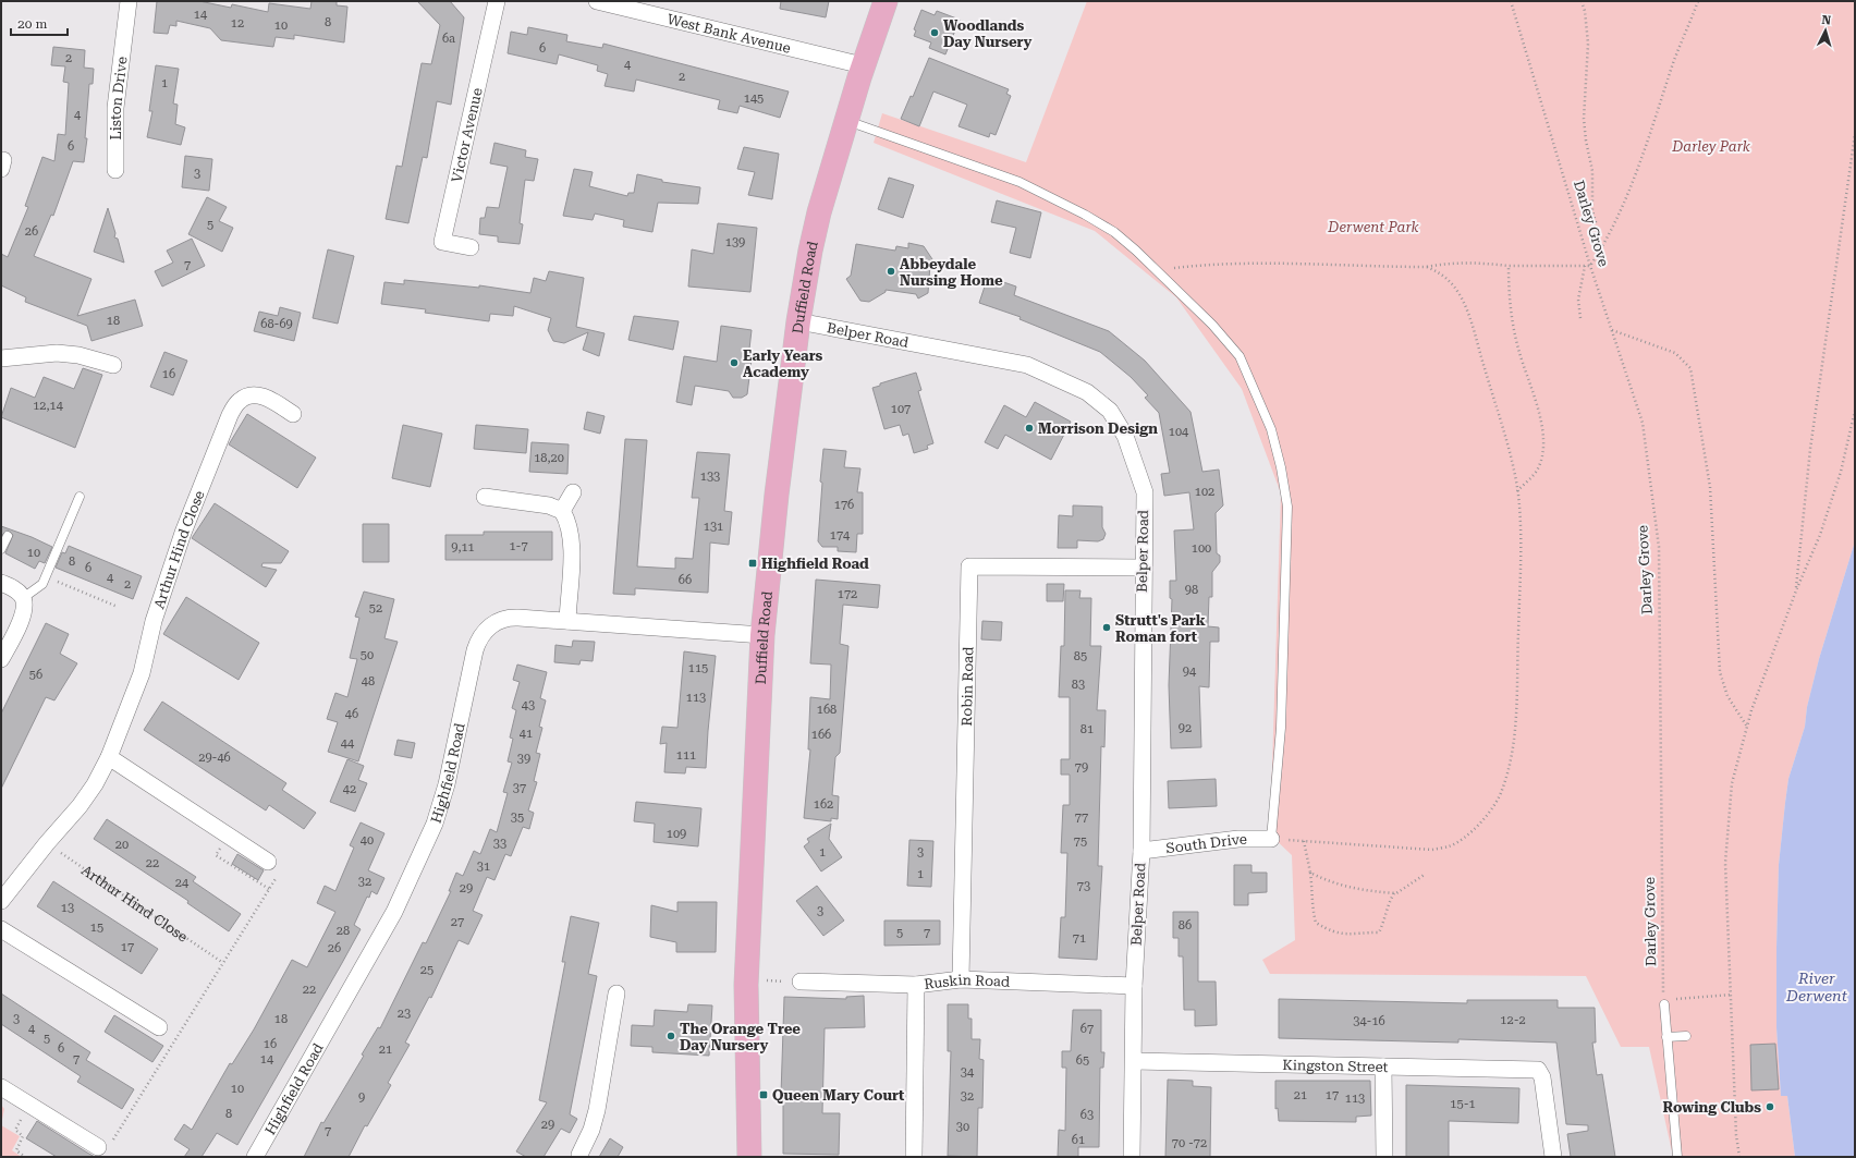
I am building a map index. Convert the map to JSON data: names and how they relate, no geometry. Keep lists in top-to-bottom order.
{
  "streets": {
    "main road": ["Duffield Road"],
    "street": [
      "West Bank Avenue",
      "Liston Drive",
      "Victor Avenue",
      "Belper Road",
      "Arthur Hind Close",
      "Robin Road",
      "Highfield Road",
      "South Drive",
      "Ruskin Road",
      "Kingston Street"
    ],
    "path": ["Darley Grove"]
  },
  "crossings": [
    ["West Bank Avenue", "Duffield Road"],
    ["Duffield Road", "Belper Road"],
    ["Duffield Road", "Highfield Road"],
    ["Belper Road", "Robin Road"],
    ["Belper Road", "South Drive"],
    ["Belper Road", "Ruskin Road"],
    ["Belper Road", "Kingston Street"],
    ["Robin Road", "Ruskin Road"]
  ],
  "water": ["River Derwent"],
  "parks": ["Darley Park", "Derwent Park"],
  "places": {
    "other": [
      "Woodlands Day Nursery",
      "Abbeydale Nursing Home",
      "Early Years Academy",
      "Morrison Design",
      "Strutt's Park Roman fort",
      "The Orange Tree Day Nursery",
      "Rowing Clubs"
    ],
    "transit": ["Highfield Road", "Queen Mary Court"]
  },
  "house_numbers": [
    "14",
    "8",
    "12",
    "10",
    "6a",
    "6",
    "2",
    "4",
    "2",
    "1",
    "145",
    "4",
    "6",
    "3",
    "5",
    "26",
    "139",
    "7",
    "18",
    "68-69",
    "16",
    "12,14",
    "107",
    "104",
    "18,20",
    "133",
    "102",
    "176",
    "131",
    "174",
    "1-7",
    "9,11",
    "100",
    "10",
    "8",
    "6",
    "4",
    "66",
    "2",
    "98",
    "172",
    "52",
    "50",
    "85",
    "115",
    "94",
    "56",
    "48",
    "83",
    "113",
    "43",
    "168",
    "46",
    "92",
    "81",
    "41",
    "166",
    "44",
    "111",
    "29-46",
    "39",
    "79",
    "37",
    "42",
    "162",
    "35",
    "77",
    "109",
    "40",
    "75",
    "33",
    "20",
    "1",
    "3",
    "22",
    "31",
    "1",
    "32",
    "24",
    "73",
    "29",
    "13",
    "3",
    "27",
    "86",
    "15",
    "28",
    "5",
    "7",
    "71",
    "17",
    "26",
    "25",
    "22",
    "23",
    "3",
    "18",
    "12-2",
    "34-16",
    "4",
    "67",
    "5",
    "16",
    "6",
    "21",
    "7",
    "14",
    "65",
    "34",
    "10",
    "21",
    "17",
    "32",
    "9",
    "113",
    "15-1",
    "8",
    "63",
    "29",
    "30",
    "7",
    "61",
    "70 -72"
  ],
  "scale_bar": "20 m",
  "north": "top"
}
